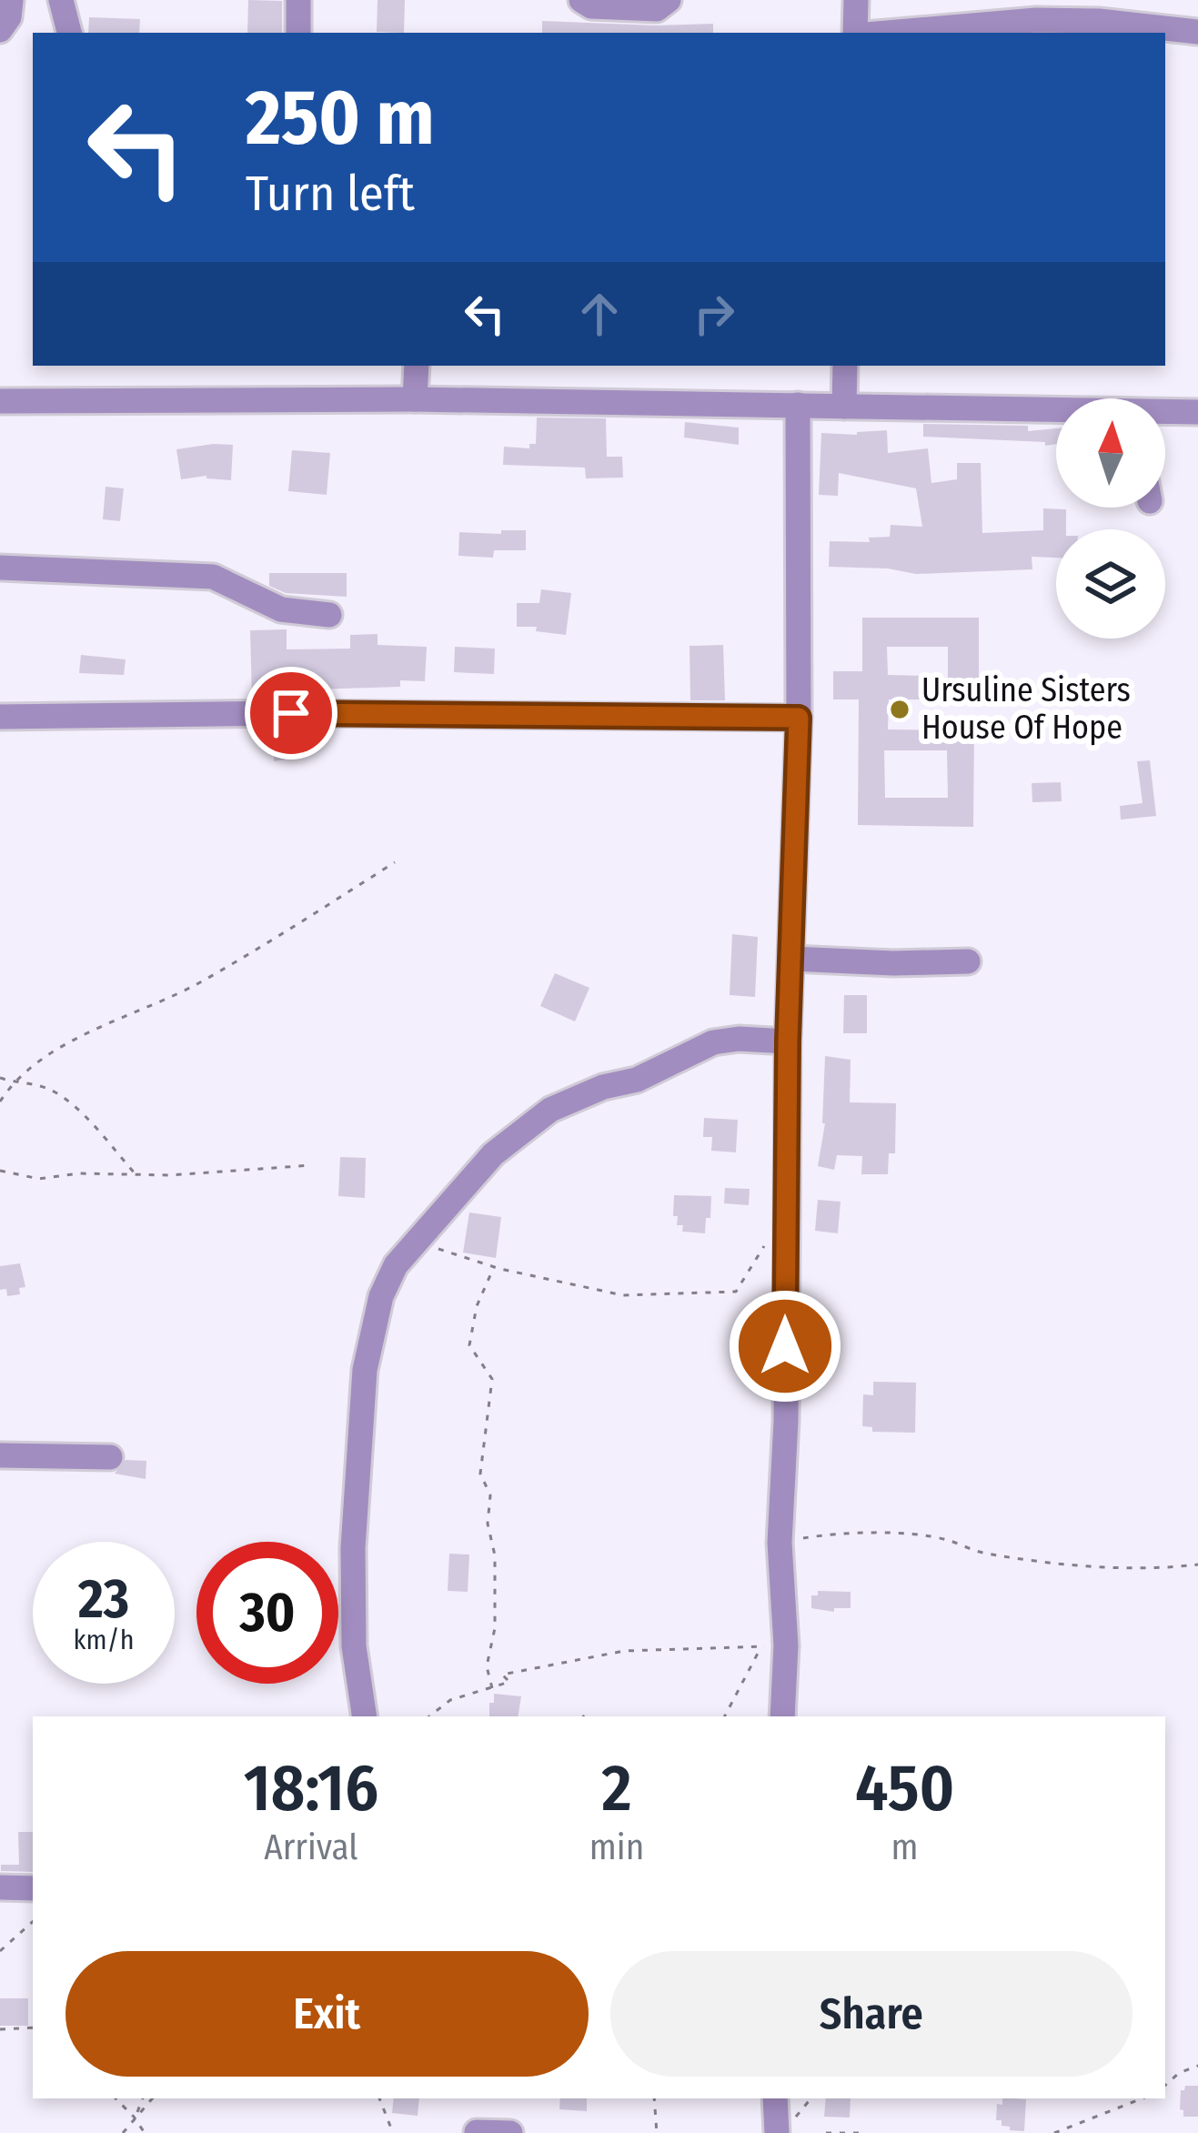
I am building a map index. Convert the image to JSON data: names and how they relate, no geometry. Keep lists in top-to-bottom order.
{
  "places": ["Ursuline Sisters House Of Hope"],
  "north": "top",
  "page": {
    "turn": ["250 m", "Turn left"],
    "speed": "23 km/h",
    "limit": "30",
    "eta": [
      "18:16",
      "Arrival",
      "2",
      "min",
      "450",
      "m"
    ],
    "buttons": ["Exit", "Share"]
  }
}
